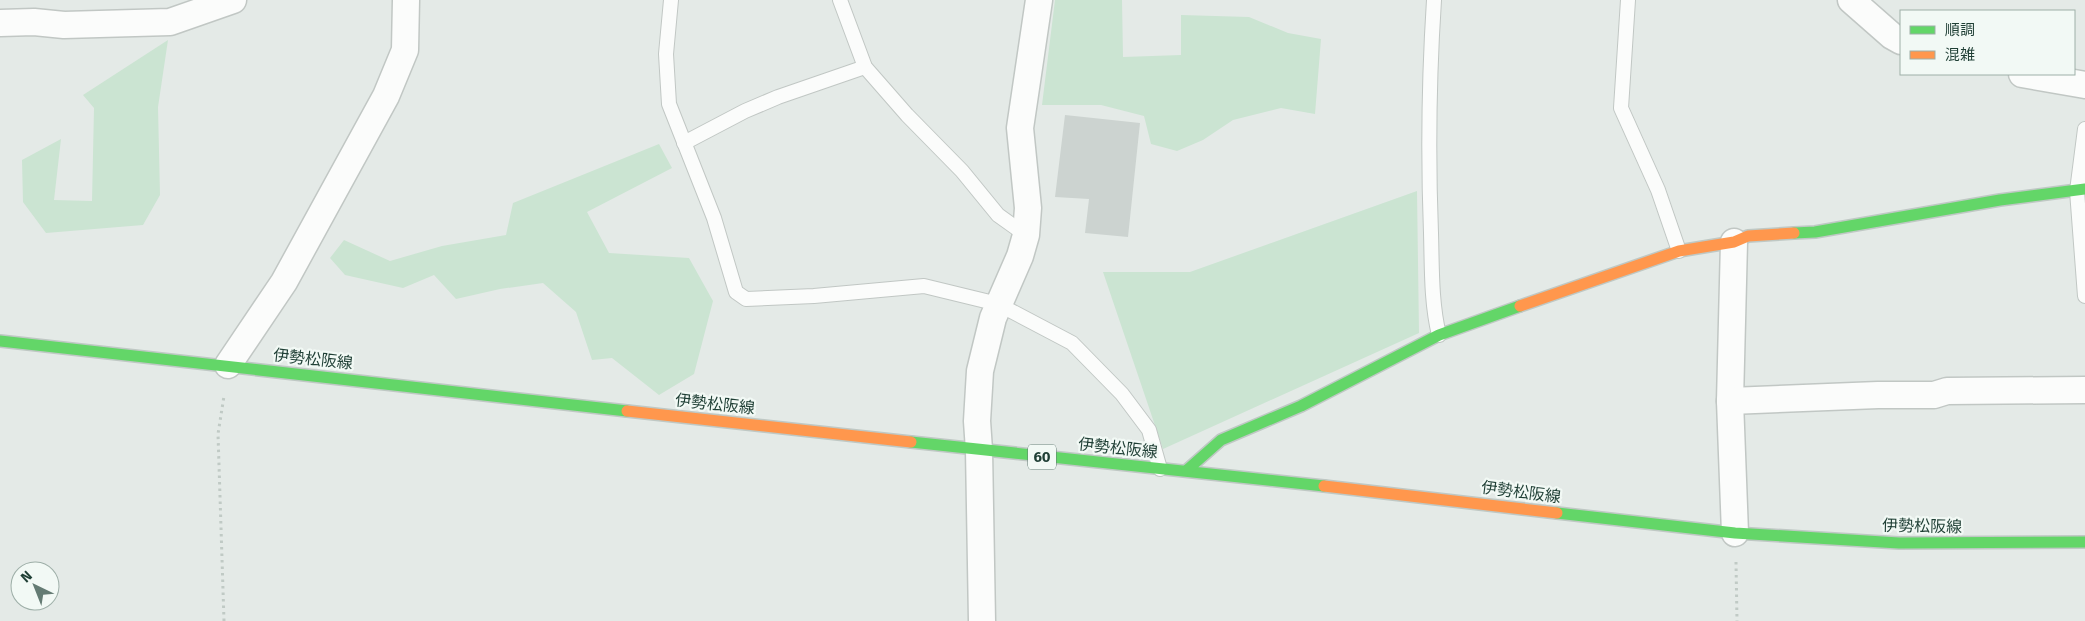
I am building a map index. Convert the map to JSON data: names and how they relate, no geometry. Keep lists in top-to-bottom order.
{
  "streets": {
    "main road": ["伊勢松阪線", "60"]
  },
  "legend": ["順調", "混雑"],
  "north": "top left"
}
